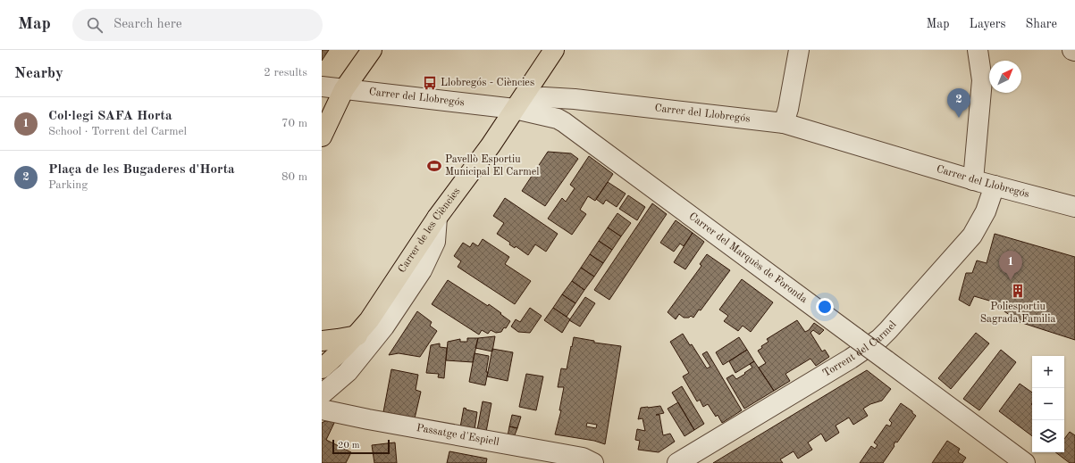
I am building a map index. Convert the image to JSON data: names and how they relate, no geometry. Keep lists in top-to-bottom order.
{
  "streets": {
    "main road": ["Carrer de les Ciències"],
    "street": [
      "Carrer del Llobregós",
      "Carrer del Marquès de Foronda",
      "Torrent del Carmel",
      "Passatge d'Espiell"
    ]
  },
  "crossings": [
    ["Carrer del Llobregós", "Carrer de les Ciències"],
    ["Carrer del Llobregós", "Carrer del Marquès de Foronda"],
    ["Carrer del Llobregós", "Torrent del Carmel"],
    ["Carrer de les Ciències", "Carrer del Marquès de Foronda"]
  ],
  "places": {
    "bus stop": ["Llobregós - Ciències"],
    "sports": ["Pavellò Esportiu Municipal El Carmel"],
    "building": ["Poliesportiu Sagrada Familia"]
  },
  "scale_bar": "20 m",
  "north": "top right",
  "page": {
    "header": "Map",
    "search": "Search here",
    "nav": ["Map", "Layers", "Share"],
    "heading": ["Nearby", "2 results"],
    "pins": ["2", "1"],
    "list": [
      {
        "mark": "1",
        "name": "Col·legi SAFA Horta",
        "note": "School · Torrent del Carmel",
        "value": "70 m"
      },
      {
        "mark": "2",
        "name": "Plaça de les Bugaderes d'Horta",
        "note": "Parking",
        "value": "80 m"
      }
    ],
    "map_buttons": ["+", "−"],
    "scale": "20 m"
  }
}
